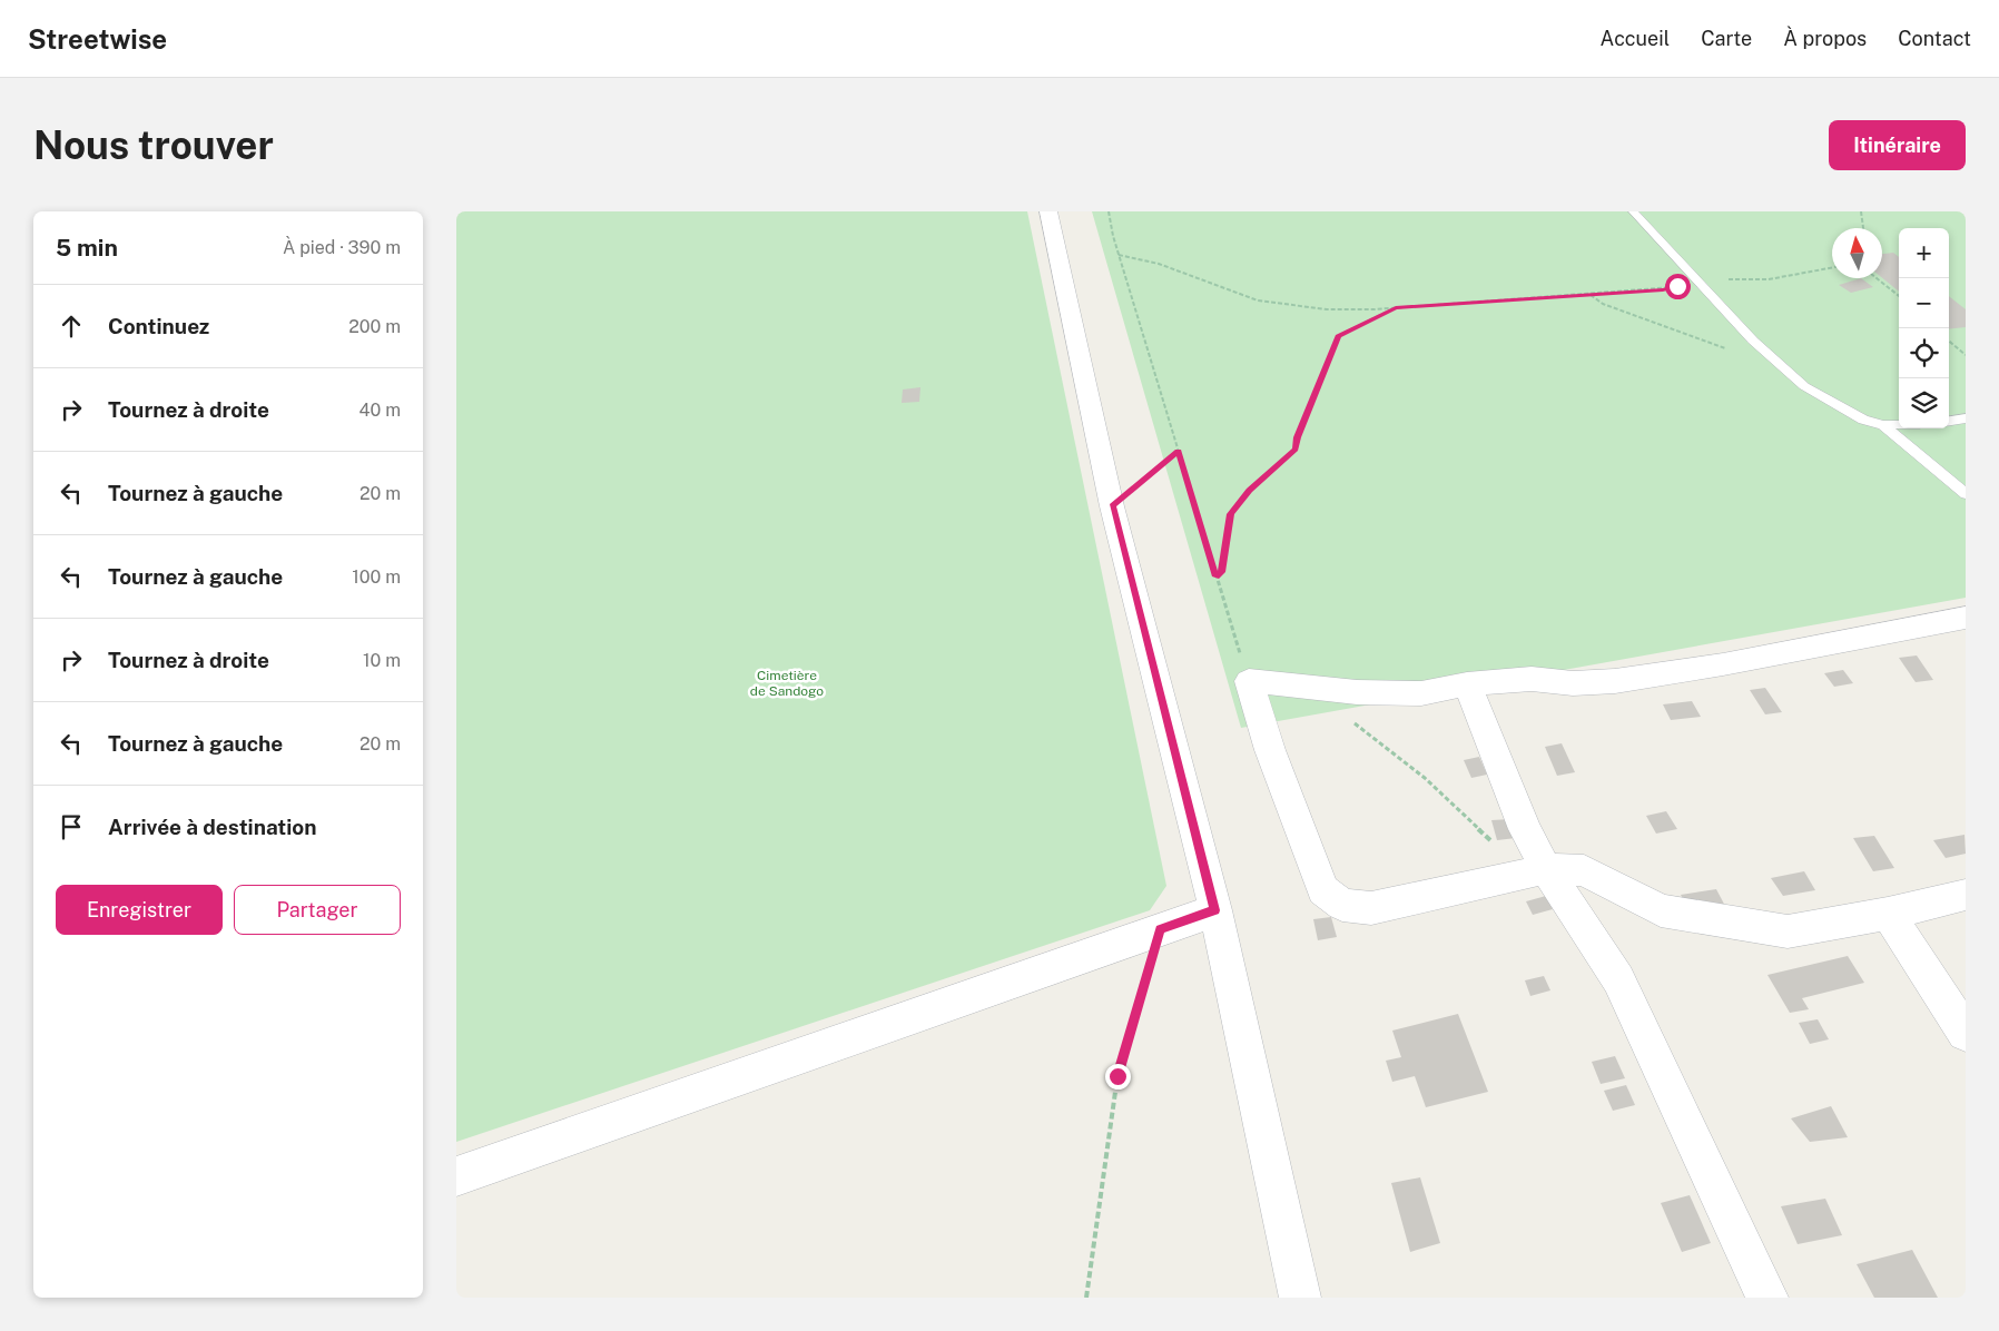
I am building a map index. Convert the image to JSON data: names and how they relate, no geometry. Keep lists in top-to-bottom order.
{
  "parks": ["Cimetière de Sandogo"],
  "north": "top",
  "page": {
    "header": "Streetwise",
    "nav": [
      "Accueil",
      "Carte",
      "À propos",
      "Contact"
    ],
    "buttons": [
      "Itinéraire",
      ["Enregistrer", "Partager"]
    ],
    "title": "Nous trouver",
    "heading": ["5 min", "À pied · 390 m"],
    "map_buttons": ["+", "−"],
    "list": [
      ["Continuez", "200 m"],
      ["Tournez à droite", "40 m"],
      ["Tournez à gauche", "20 m"],
      ["Tournez à gauche", "100 m"],
      ["Tournez à droite", "10 m"],
      ["Tournez à gauche", "20 m"],
      "Arrivée à destination"
    ]
  }
}
